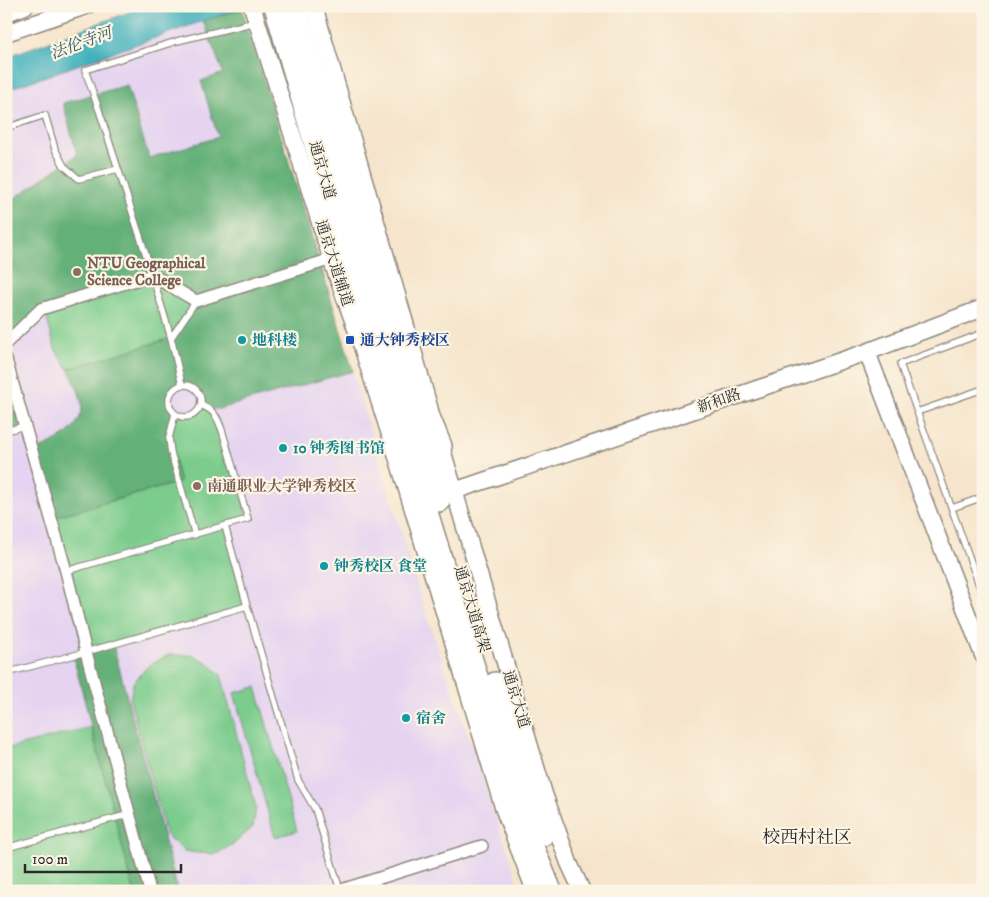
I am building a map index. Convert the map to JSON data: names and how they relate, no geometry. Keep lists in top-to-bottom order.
{
  "streets": {
    "highway": ["通京大道", "通京大道高架"],
    "street": ["通京大道辅道", "新和路"]
  },
  "crossings": [
    ["通京大道", "新和路"],
    ["通京大道", "通京大道高架"]
  ],
  "districts": ["校西村社区"],
  "water": ["法伦寺河"],
  "places": {
    "other": [
      "NTU Geographical Science College",
      "地科楼",
      "10 钟秀图书馆",
      "南通职业大学钟秀校区",
      "钟秀校区 食堂",
      "宿舍"
    ],
    "transit": ["通大钟秀校区"]
  },
  "scale_bar": "100 m"
}
